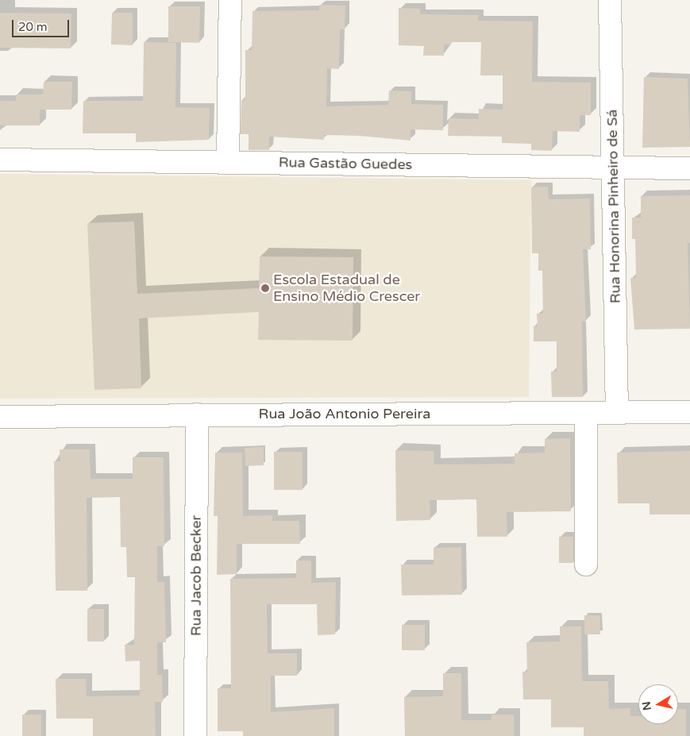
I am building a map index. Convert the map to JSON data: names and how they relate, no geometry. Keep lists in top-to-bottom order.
{
  "streets": {
    "street": [
      "Rua Gastão Guedes",
      "Rua Honorina Pinheiro de Sá",
      "Rua João Antonio Pereira",
      "Rua Jacob Becker"
    ]
  },
  "crossings": [
    ["Rua Gastão Guedes", "Rua Honorina Pinheiro de Sá"],
    ["Rua Honorina Pinheiro de Sá", "Rua João Antonio Pereira"],
    ["Rua João Antonio Pereira", "Rua Jacob Becker"]
  ],
  "places": ["Escola Estadual de Ensino Médio Crescer"],
  "scale_bar": "20 m",
  "north": "left"
}
